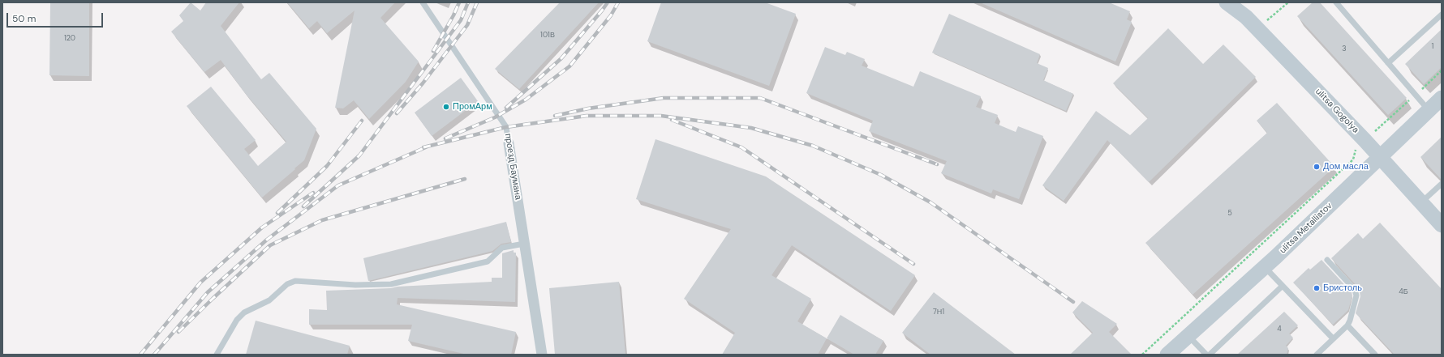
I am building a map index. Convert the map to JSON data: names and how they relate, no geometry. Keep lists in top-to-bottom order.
{
  "streets": {
    "street": ["ulitsa Gogolya", "проезд Баумана", "ulitsa Metallistov"]
  },
  "crossings": [
    ["ulitsa Gogolya", "ulitsa Metallistov"]
  ],
  "places": ["ПромАрм", "Дом масла", "Бристоль"],
  "house_numbers": [
    "101В",
    "120",
    "1",
    "3",
    "5",
    "4Б",
    "7Н1",
    "4"
  ],
  "scale_bar": "50 m"
}
